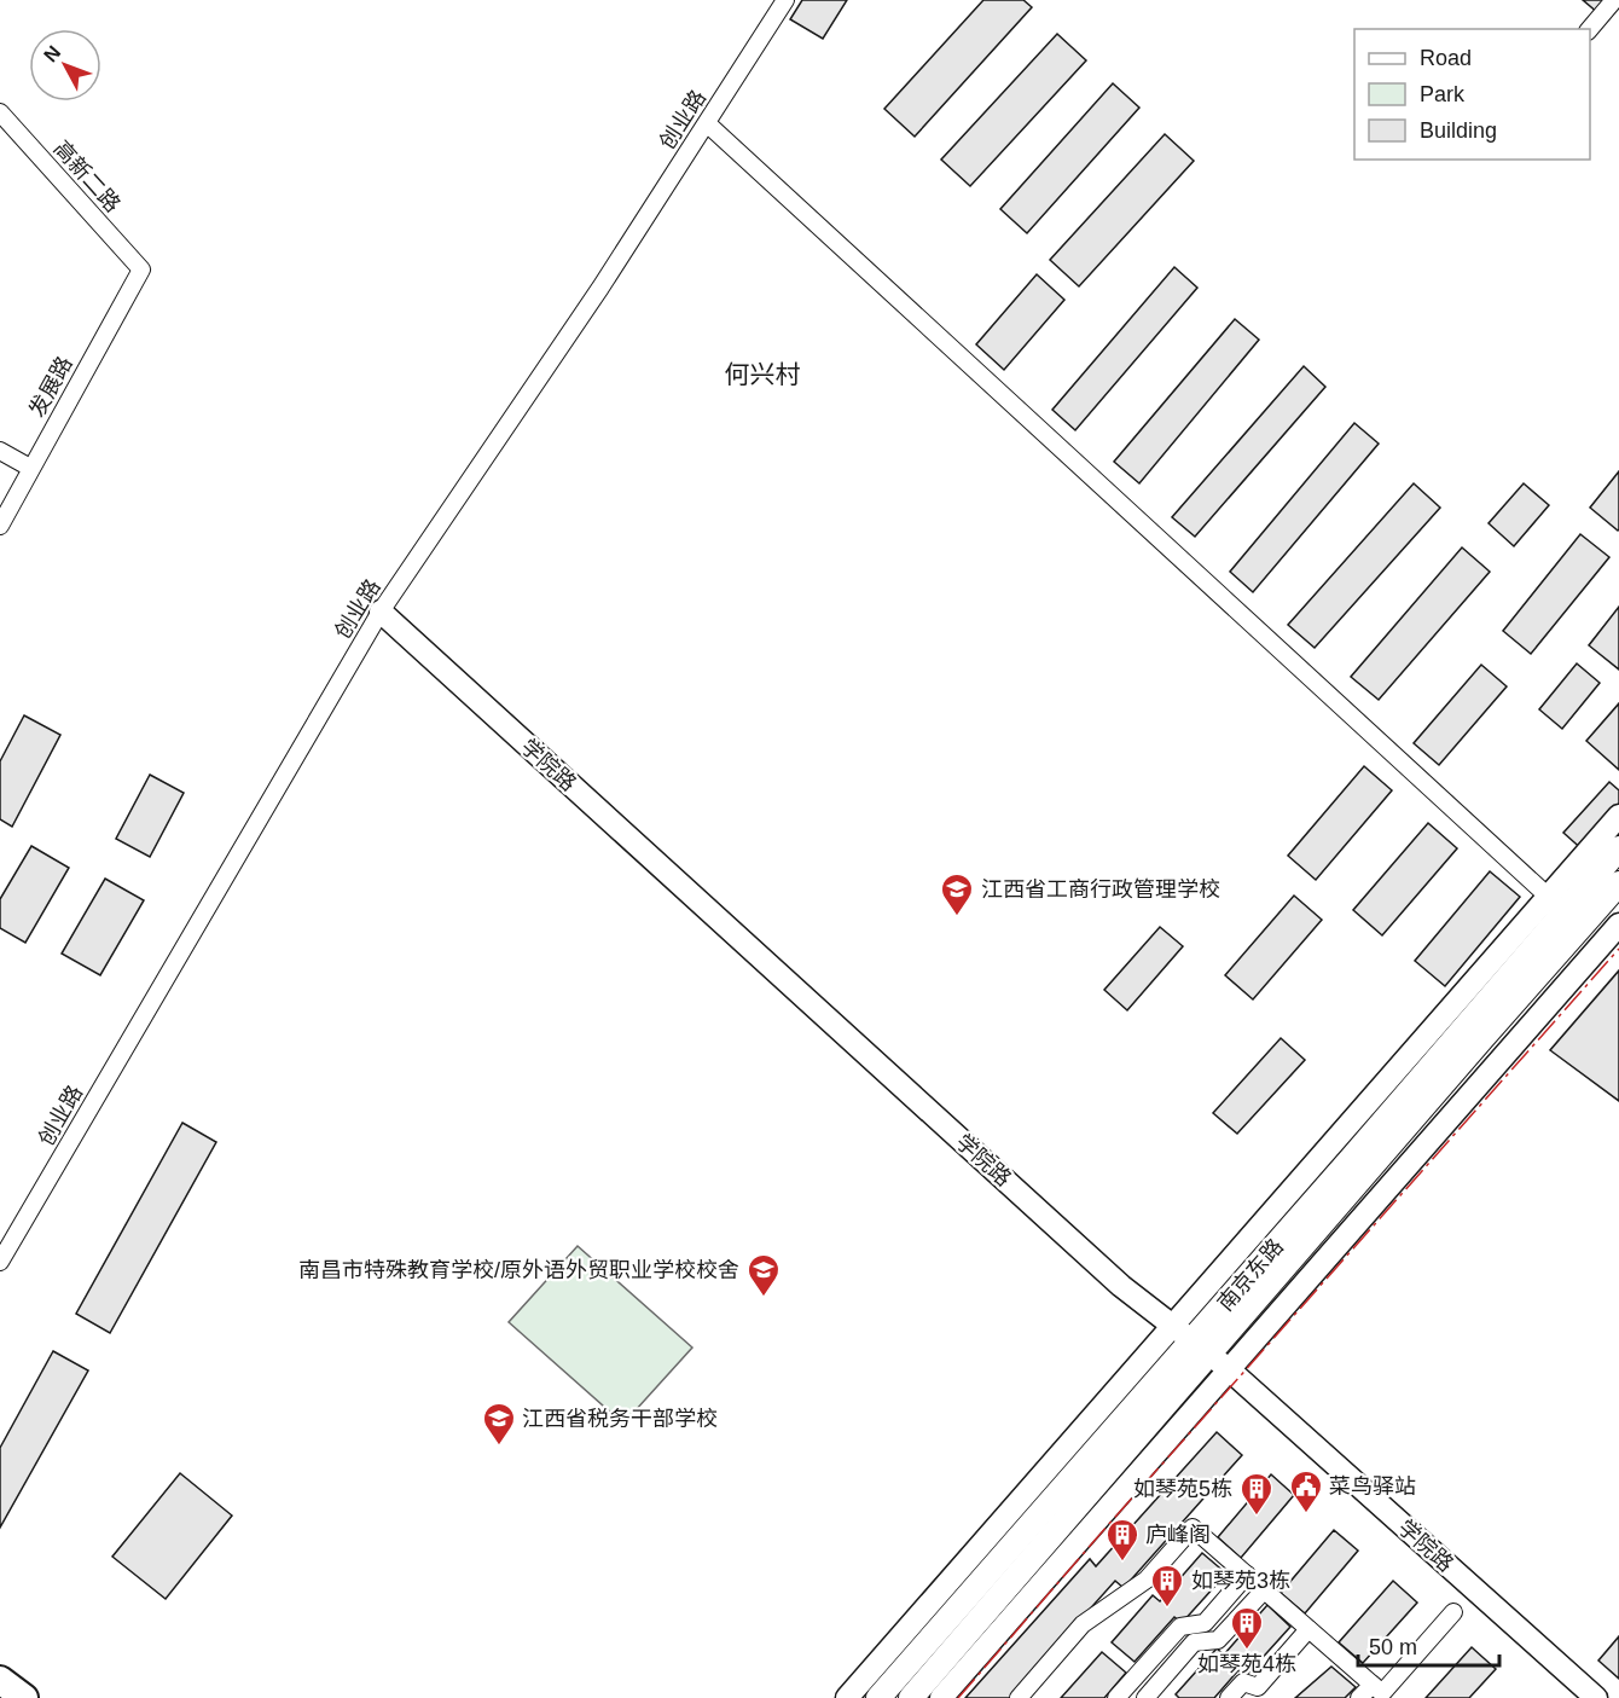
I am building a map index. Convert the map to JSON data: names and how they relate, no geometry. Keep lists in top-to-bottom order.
{
  "streets": {
    "main road": ["南京东路"],
    "street": [
      "创业路",
      "高新二路",
      "发展路",
      "学院路"
    ]
  },
  "crossings": [
    ["创业路", "学院路"],
    ["高新二路", "发展路"],
    ["学院路", "南京东路"]
  ],
  "districts": ["何兴村"],
  "places": {
    "school or university": ["江西省工商行政管理学校", "南昌市特殊教育学校/原外语外贸职业学校校舍", "江西省税务干部学校"],
    "public building": ["菜鸟驿站"],
    "building": [
      "如琴苑5栋",
      "庐峰阁",
      "如琴苑3栋",
      "如琴苑4栋"
    ]
  },
  "legend": ["Road", "Park", "Building"],
  "scale_bar": "50 m",
  "north": "top left"
}
